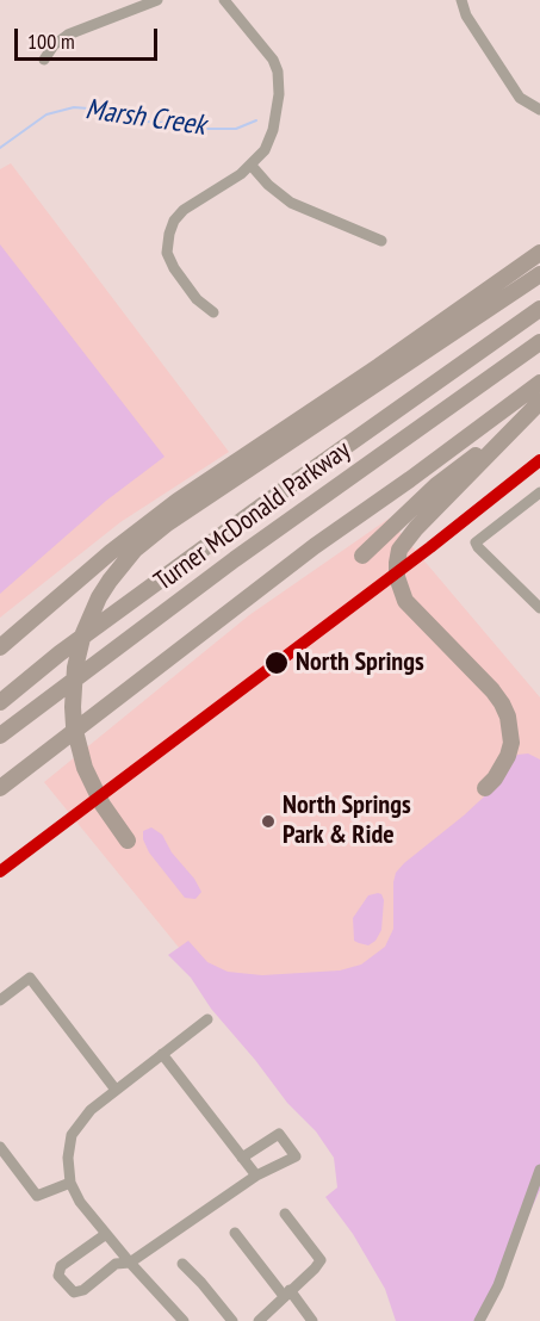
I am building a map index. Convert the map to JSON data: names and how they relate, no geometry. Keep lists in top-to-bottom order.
{
  "streets": {
    "highway": ["Turner McDonald Parkway"]
  },
  "water": ["Marsh Creek"],
  "places": ["North Springs", "North Springs Park & Ride"],
  "scale_bar": "100 m"
}
